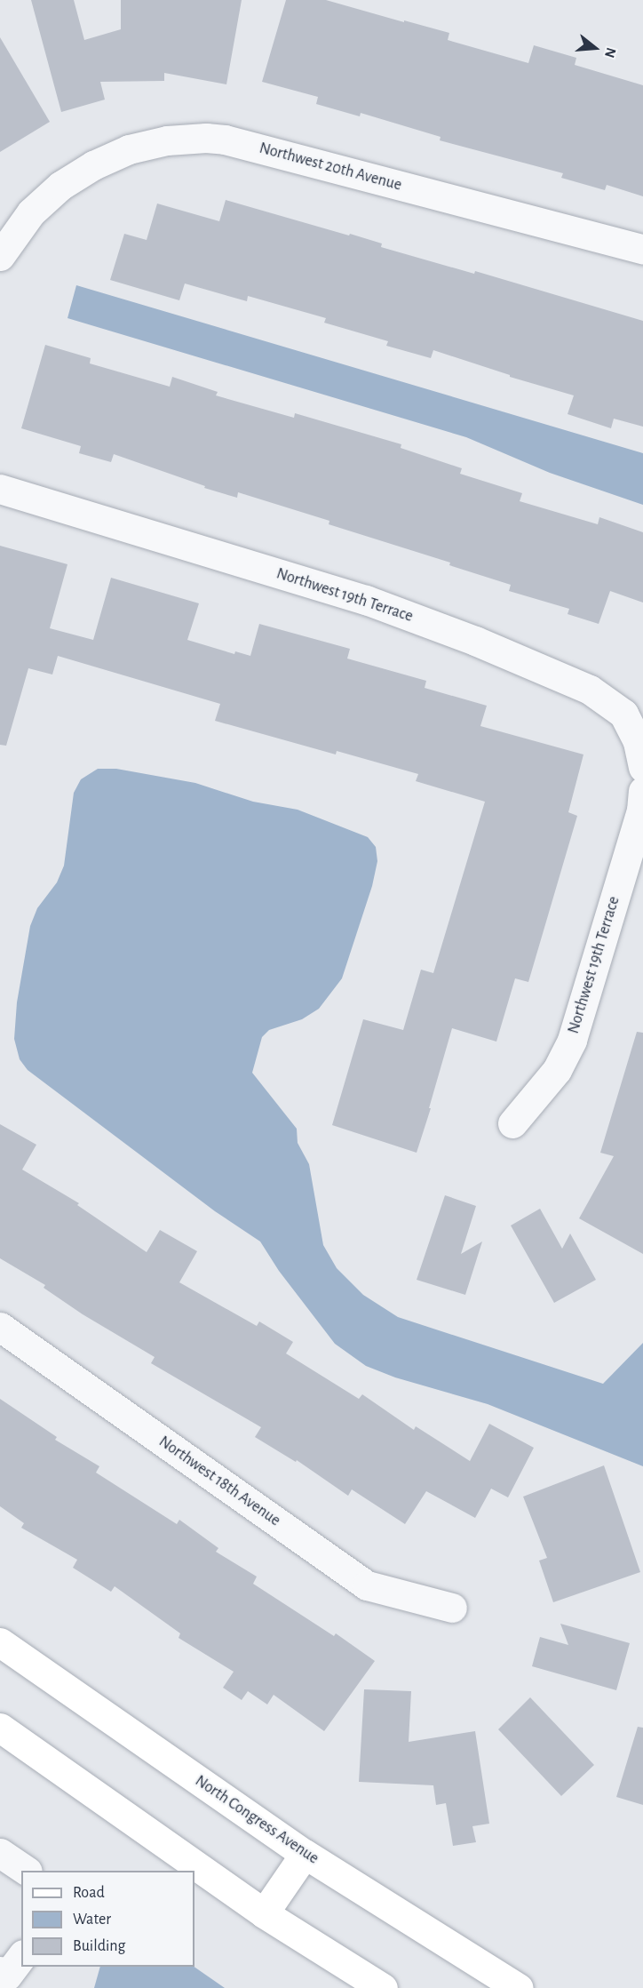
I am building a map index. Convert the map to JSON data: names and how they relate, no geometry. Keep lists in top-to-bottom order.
{
  "streets": {
    "main road": ["North Congress Avenue"],
    "street": ["Northwest 20th Avenue", "Northwest 19th Terrace", "Northwest 18th Avenue"]
  },
  "legend": ["Road", "Water", "Building"],
  "north": "right"
}
